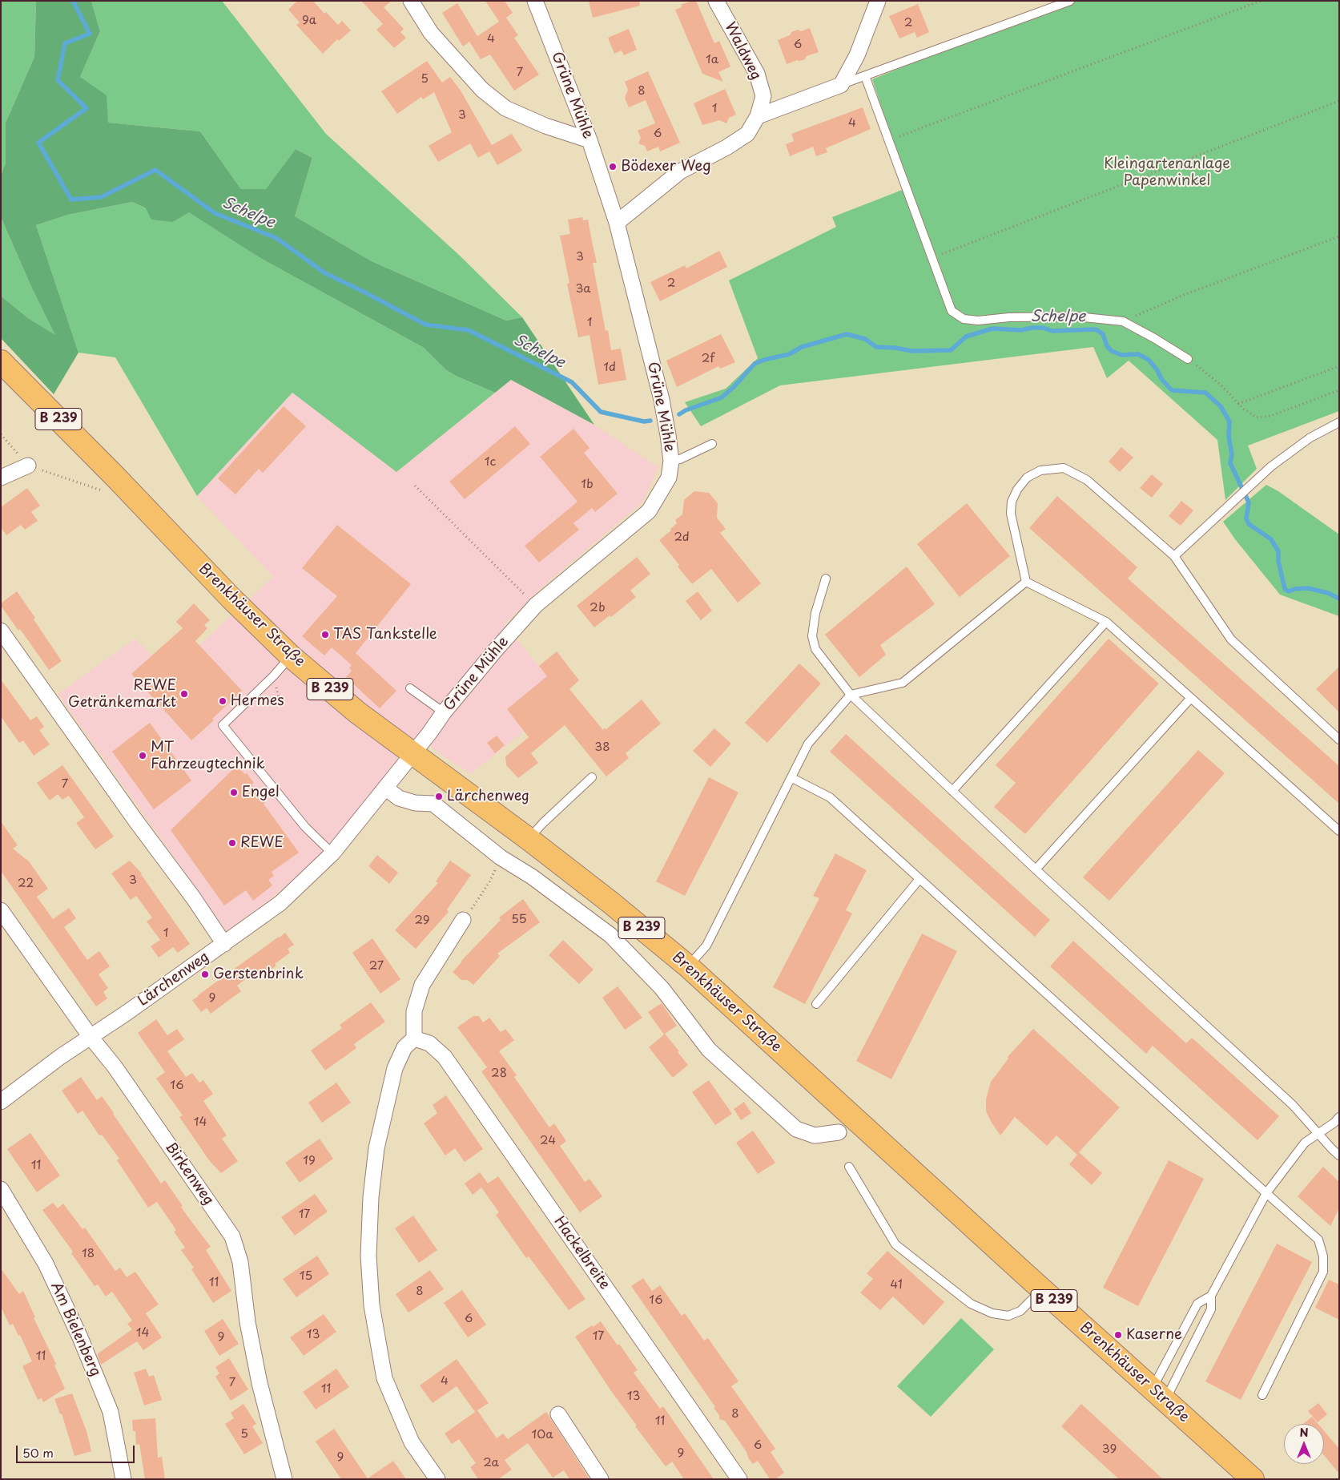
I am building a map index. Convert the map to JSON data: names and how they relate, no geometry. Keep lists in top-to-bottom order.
{
  "streets": {
    "main road": ["B 239", "Brenkhäuser Straße"],
    "street": [
      "Waldweg",
      "Grüne Mühle",
      "Lärchenweg",
      "Birkenweg",
      "Hackelbreite",
      "Am Bielenberg"
    ]
  },
  "crossings": [
    ["Waldweg", "Grüne Mühle"],
    ["Grüne Mühle", "Brenkhäuser Straße"],
    ["Grüne Mühle", "Lärchenweg"],
    ["Brenkhäuser Straße", "Lärchenweg"],
    ["Lärchenweg", "Birkenweg"]
  ],
  "water": ["Schelpe"],
  "parks": ["Kleingartenanlage Papenwinkel"],
  "places": [
    "Bödexer Weg",
    "TAS Tankstelle",
    "REWE Getränkemarkt",
    "Hermes",
    "MT Fahrzeugtechnik",
    "Engel",
    "Lärchenweg",
    "REWE",
    "Gerstenbrink",
    "Kaserne"
  ],
  "house_numbers": [
    "9a",
    "2",
    "4",
    "6",
    "1a",
    "7",
    "5",
    "8",
    "1",
    "3",
    "4",
    "6",
    "3",
    "2",
    "3a",
    "1",
    "2f",
    "1d",
    "1c",
    "1b",
    "2d",
    "2b",
    "38",
    "7",
    "3",
    "22",
    "55",
    "29",
    "1",
    "27",
    "9",
    "28",
    "16",
    "14",
    "24",
    "19",
    "11",
    "17",
    "18",
    "15",
    "11",
    "41",
    "8",
    "16",
    "6",
    "14",
    "13",
    "17",
    "9",
    "11",
    "4",
    "7",
    "11",
    "13",
    "8",
    "11",
    "5",
    "10a",
    "6",
    "39",
    "9",
    "9",
    "2a"
  ],
  "scale_bar": "50 m",
  "north": "top"
}
